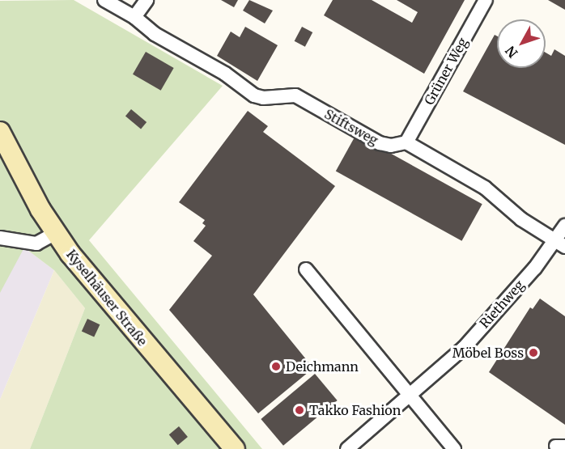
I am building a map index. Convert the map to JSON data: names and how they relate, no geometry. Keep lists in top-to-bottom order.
{
  "streets": {
    "main road": ["Kyselhäuser Straße"],
    "street": ["Grüner Weg", "Stiftsweg", "Riethweg"]
  },
  "crossings": [
    ["Grüner Weg", "Stiftsweg"]
  ],
  "places": ["Möbel Boss", "Deichmann", "Takko Fashion"],
  "north": "bottom left"
}
